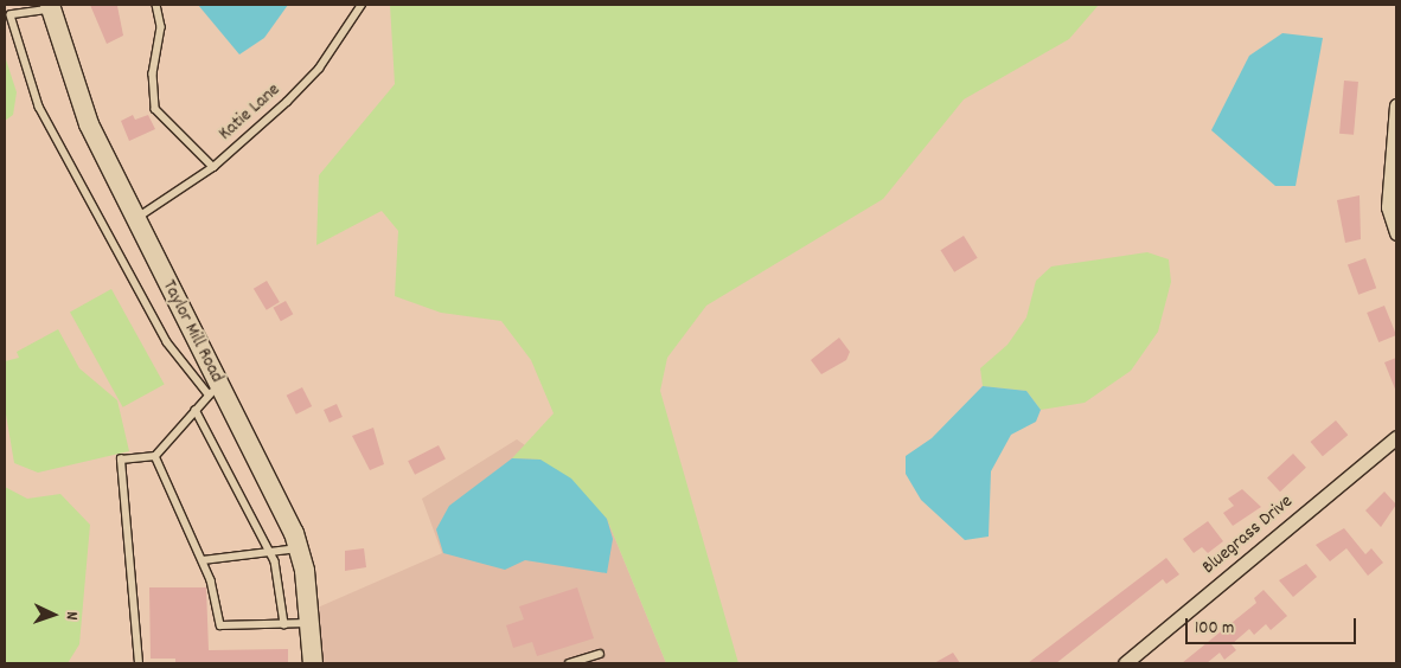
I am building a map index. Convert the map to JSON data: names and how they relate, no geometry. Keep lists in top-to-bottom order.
{
  "streets": {
    "main road": ["Taylor Mill Road"],
    "street": ["Bluegrass Drive"],
    "lane": ["Katie Lane"]
  },
  "crossings": [
    ["Katie Lane", "Taylor Mill Road"]
  ],
  "scale_bar": "100 m",
  "north": "right"
}
